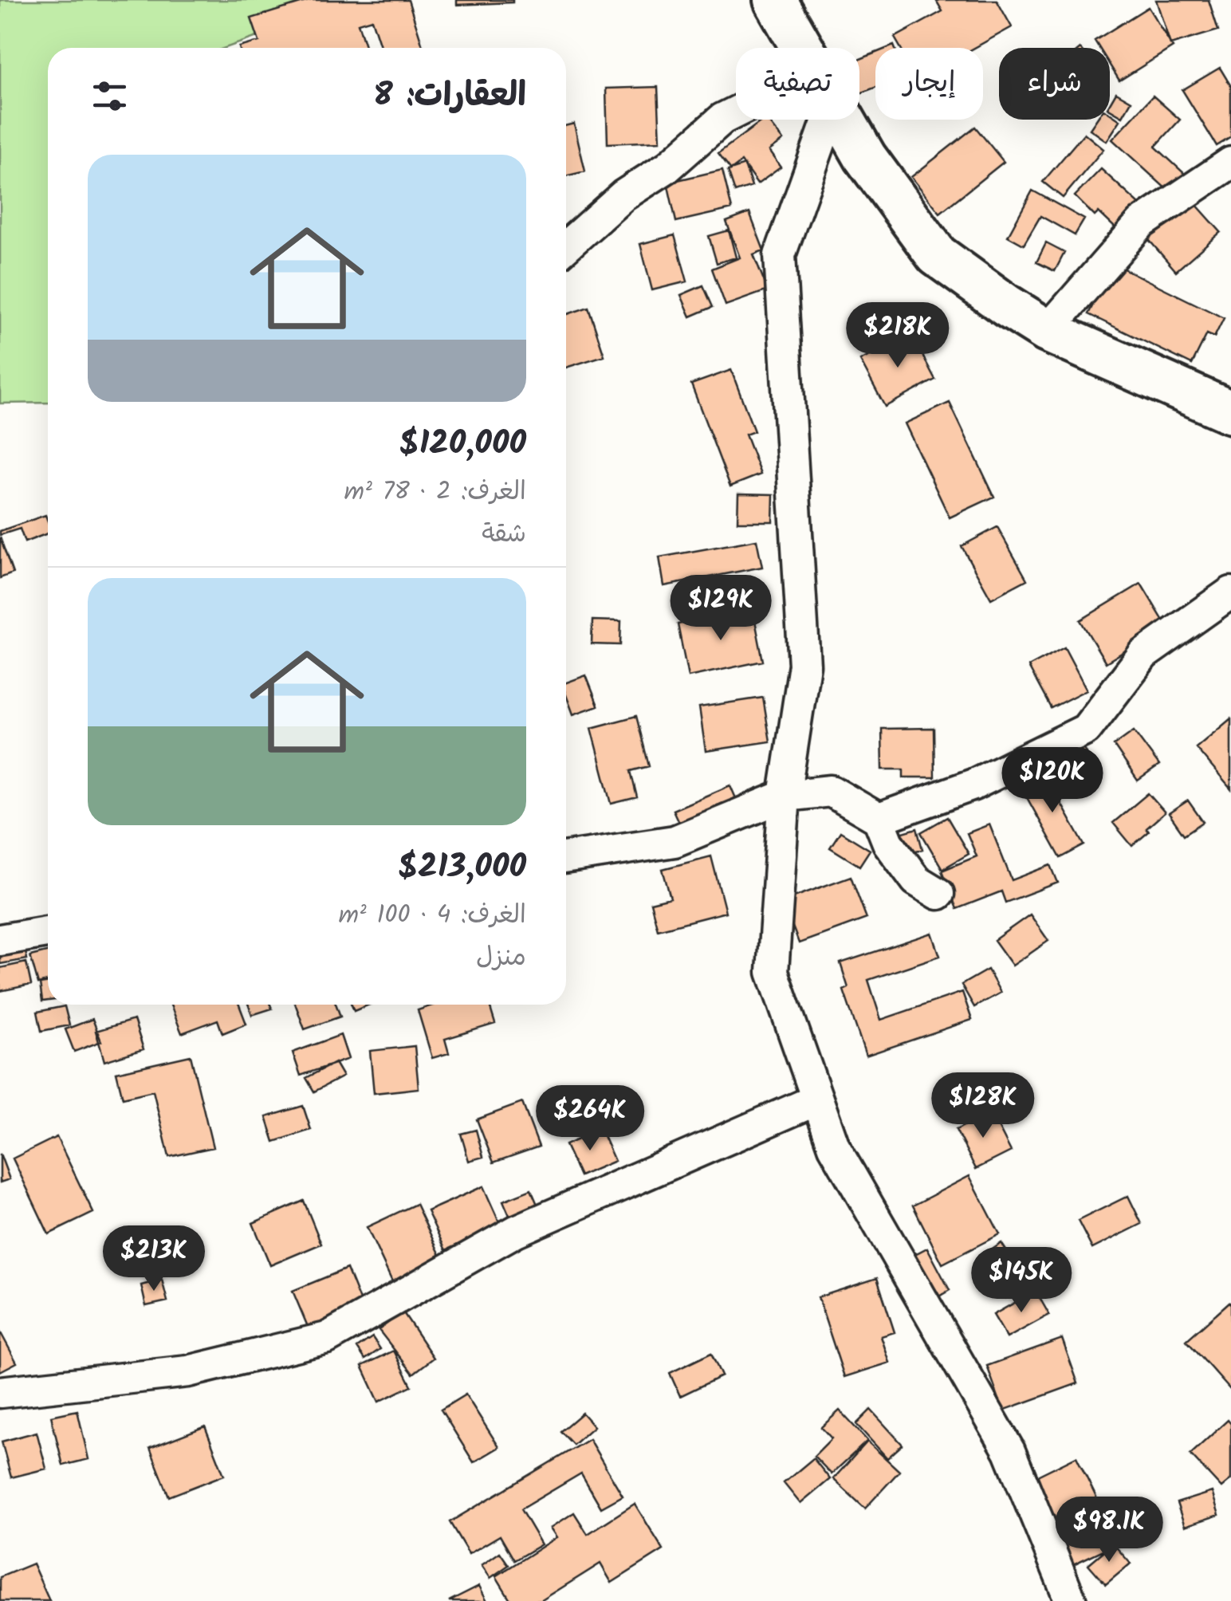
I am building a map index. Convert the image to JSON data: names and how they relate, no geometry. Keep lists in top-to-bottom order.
{
  "page": {
    "chip": ["شراء", "إيجار", "تصفية"],
    "heading": "العقارات: 8",
    "list": [
      {
        "name": "$120,000",
        "note": "الغرف: 2 · 78 m² · شقة"
      },
      {
        "name": "$213,000",
        "note": "الغرف: 4 · 100 m² · منزل"
      }
    ],
    "price": [
      "$218K",
      "$129K",
      "$120K",
      "$128K",
      "$264K",
      "$213K",
      "$145K",
      "$98.1K"
    ]
  }
}
